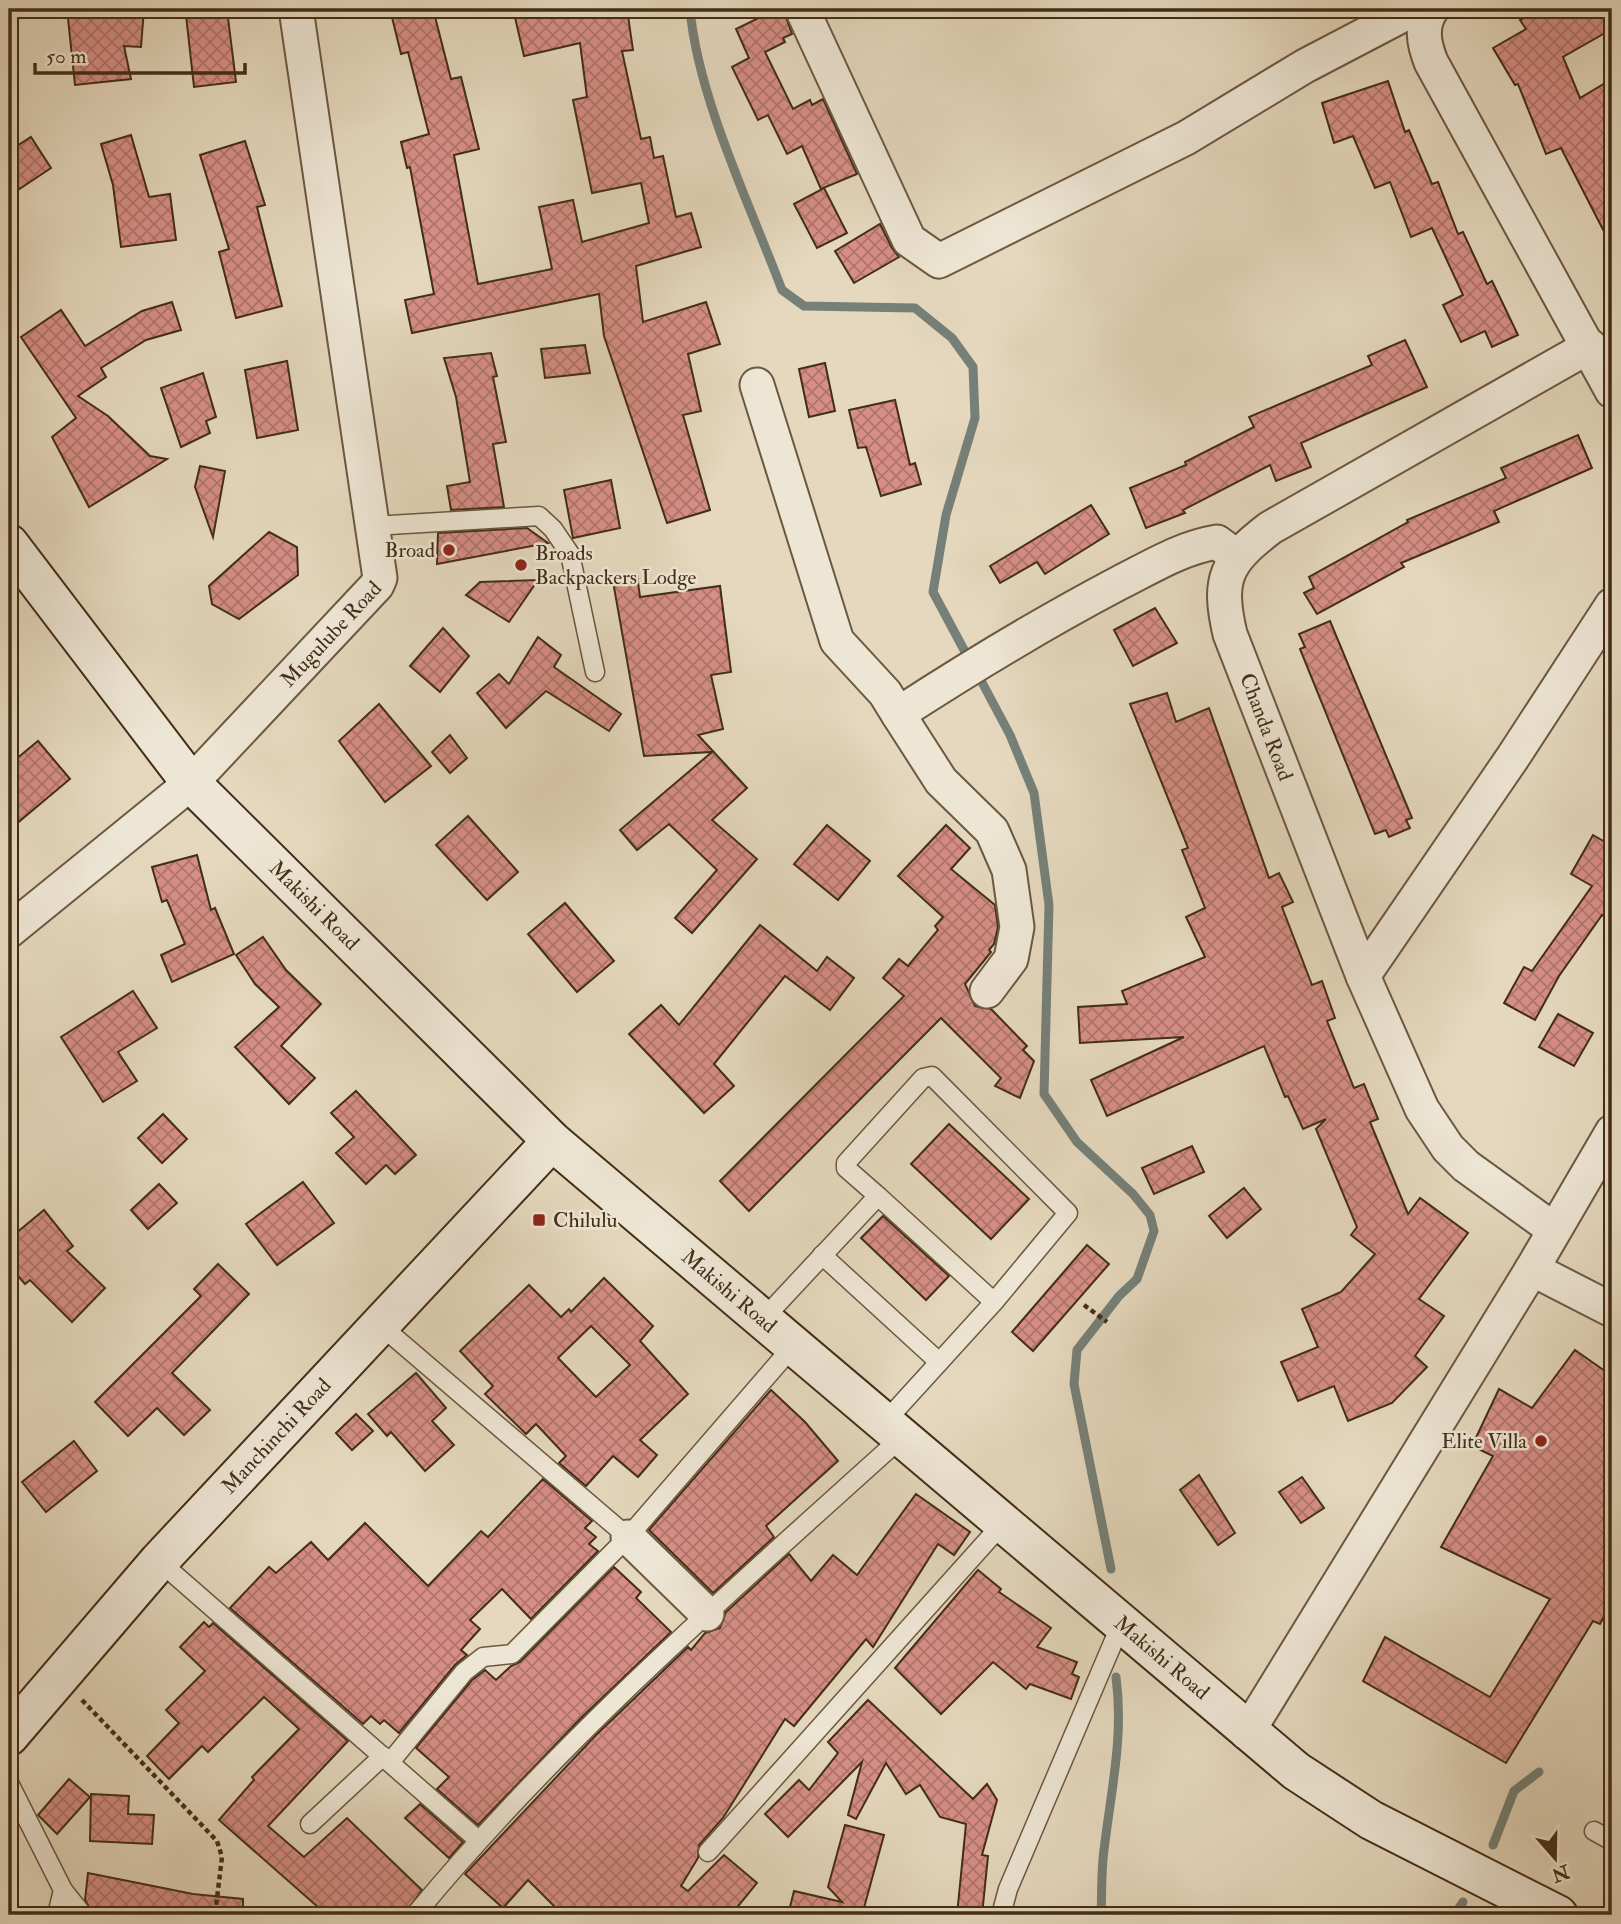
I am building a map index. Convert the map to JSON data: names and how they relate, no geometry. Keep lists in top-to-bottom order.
{
  "streets": {
    "main road": ["Makishi Road", "Manchinchi Road"],
    "street": ["Mugulube Road", "Chanda Road"]
  },
  "crossings": [
    ["Mugulube Road", "Makishi Road"],
    ["Makishi Road", "Manchinchi Road"]
  ],
  "places": {
    "other": ["Broad", "Broads Backpackers Lodge", "Elite Villa"],
    "transit": ["Chilulu"]
  },
  "scale_bar": "50 m",
  "north": "bottom"
}
